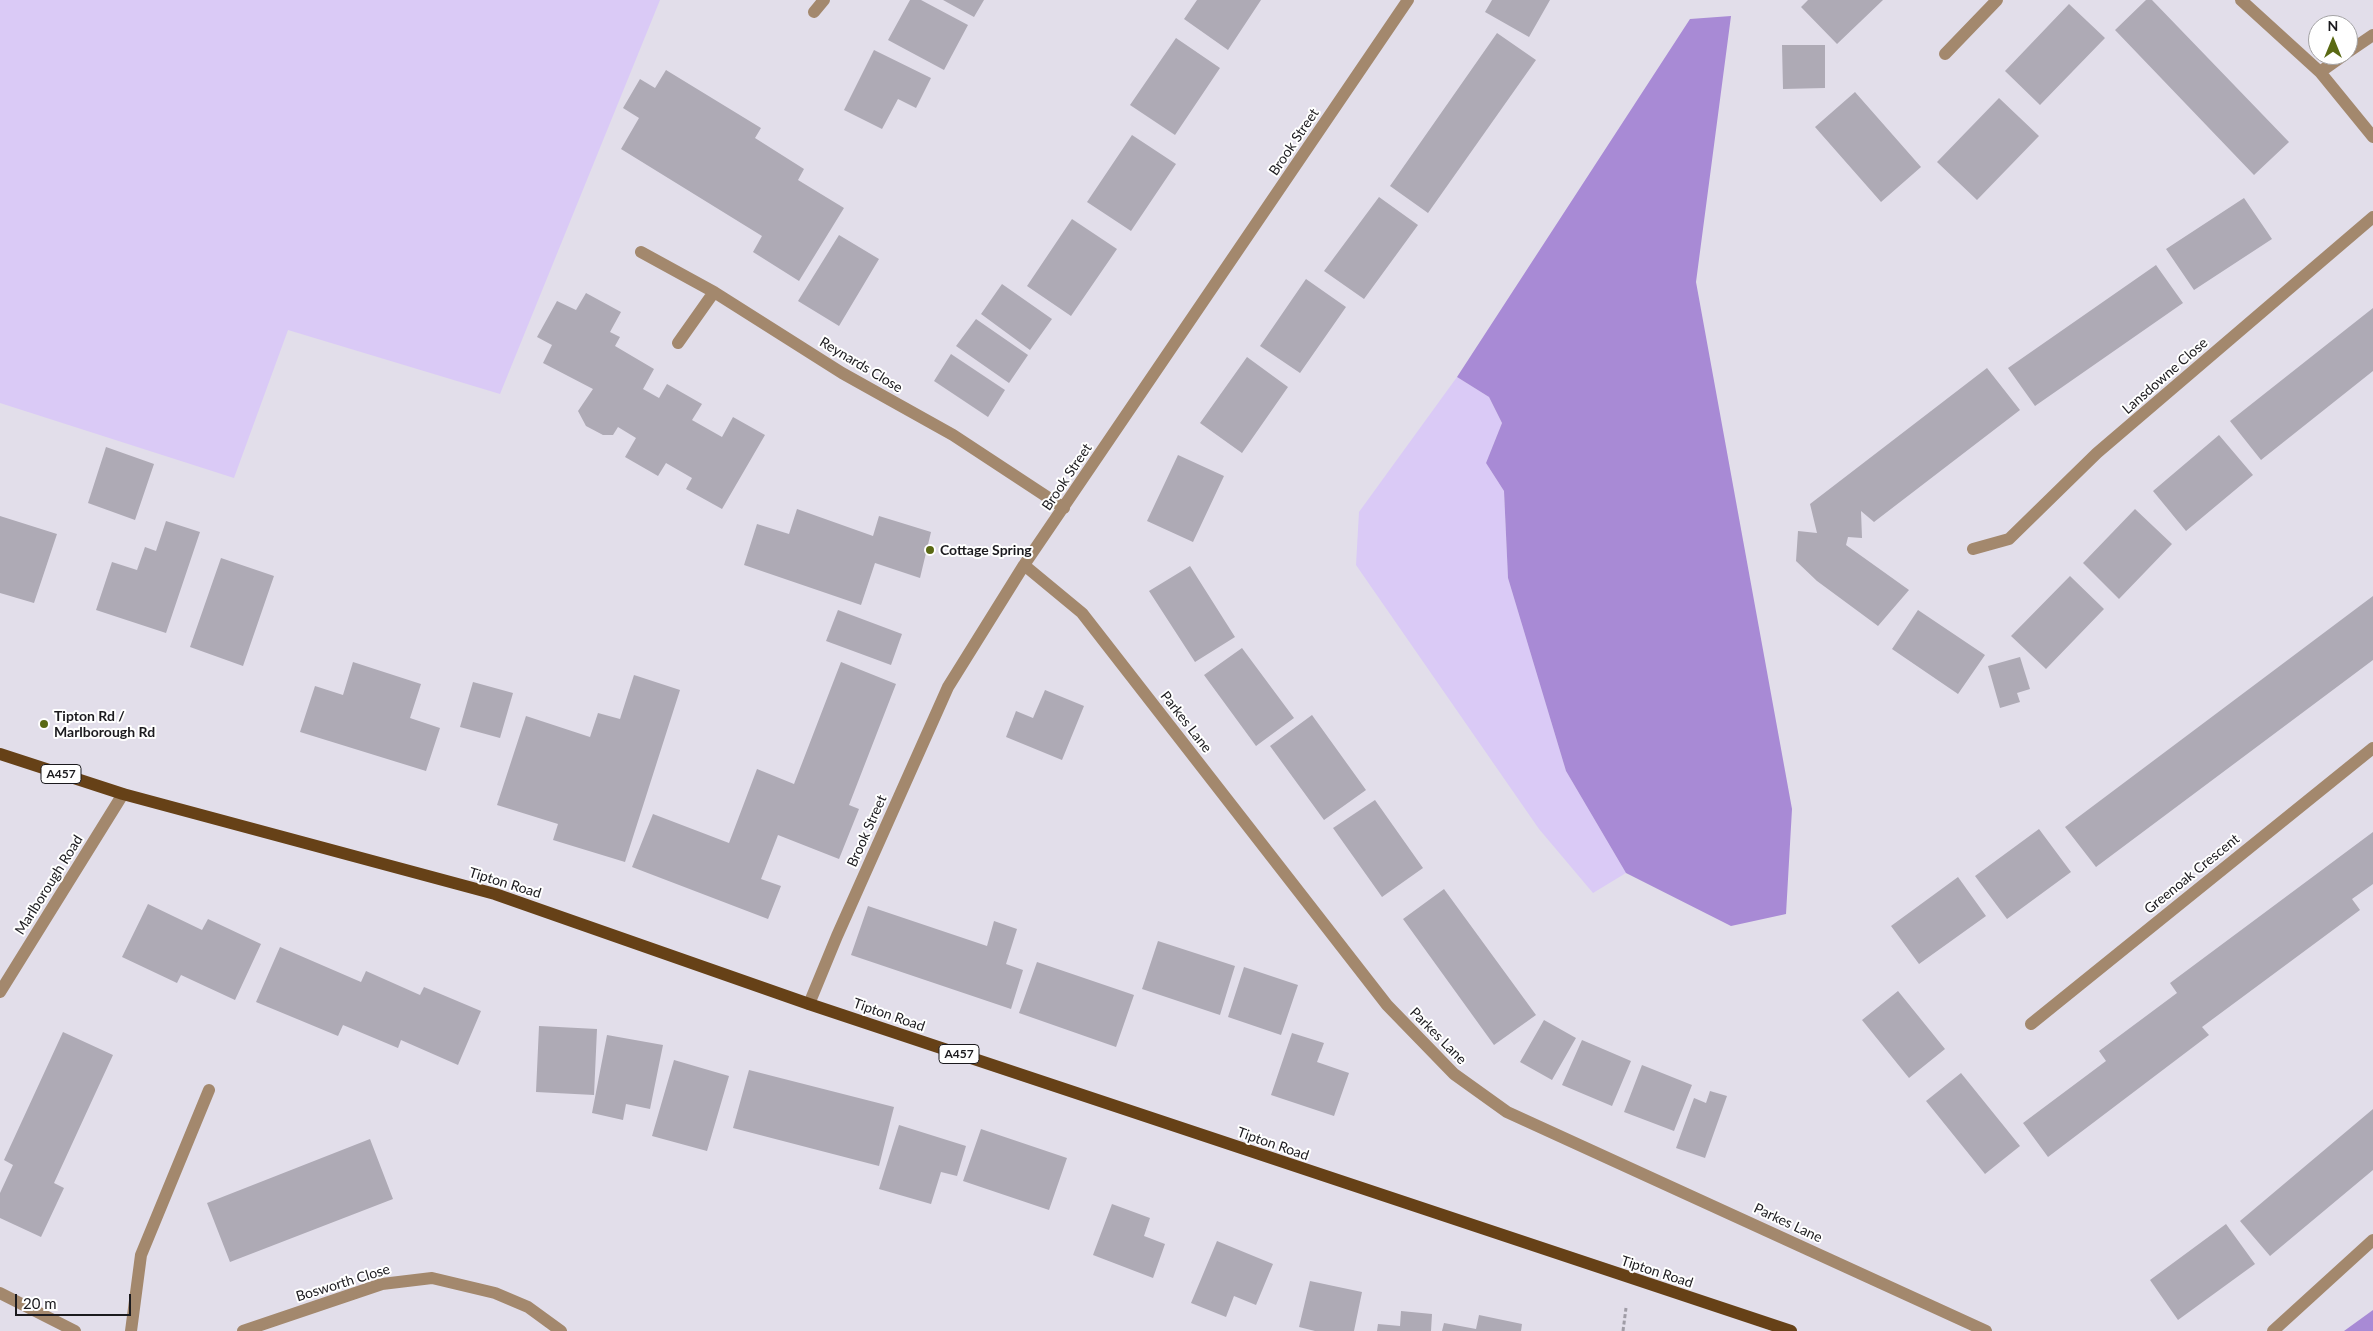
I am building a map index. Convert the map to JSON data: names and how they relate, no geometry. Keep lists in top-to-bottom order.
{
  "streets": {
    "main road": ["A457", "Tipton Road"],
    "street": [
      "Brook Street",
      "Reynards Close",
      "Lansdowne Close",
      "Parkes Lane",
      "Greenoak Crescent",
      "Marlborough Road",
      "Bosworth Close"
    ]
  },
  "crossings": [
    ["Brook Street", "Reynards Close"],
    ["Brook Street", "Parkes Lane"],
    ["Brook Street", "Tipton Road"],
    ["Tipton Road", "Marlborough Road"]
  ],
  "places": ["Cottage Spring", "Tipton Rd / Marlborough Rd"],
  "scale_bar": "20 m",
  "north": "top"
}
